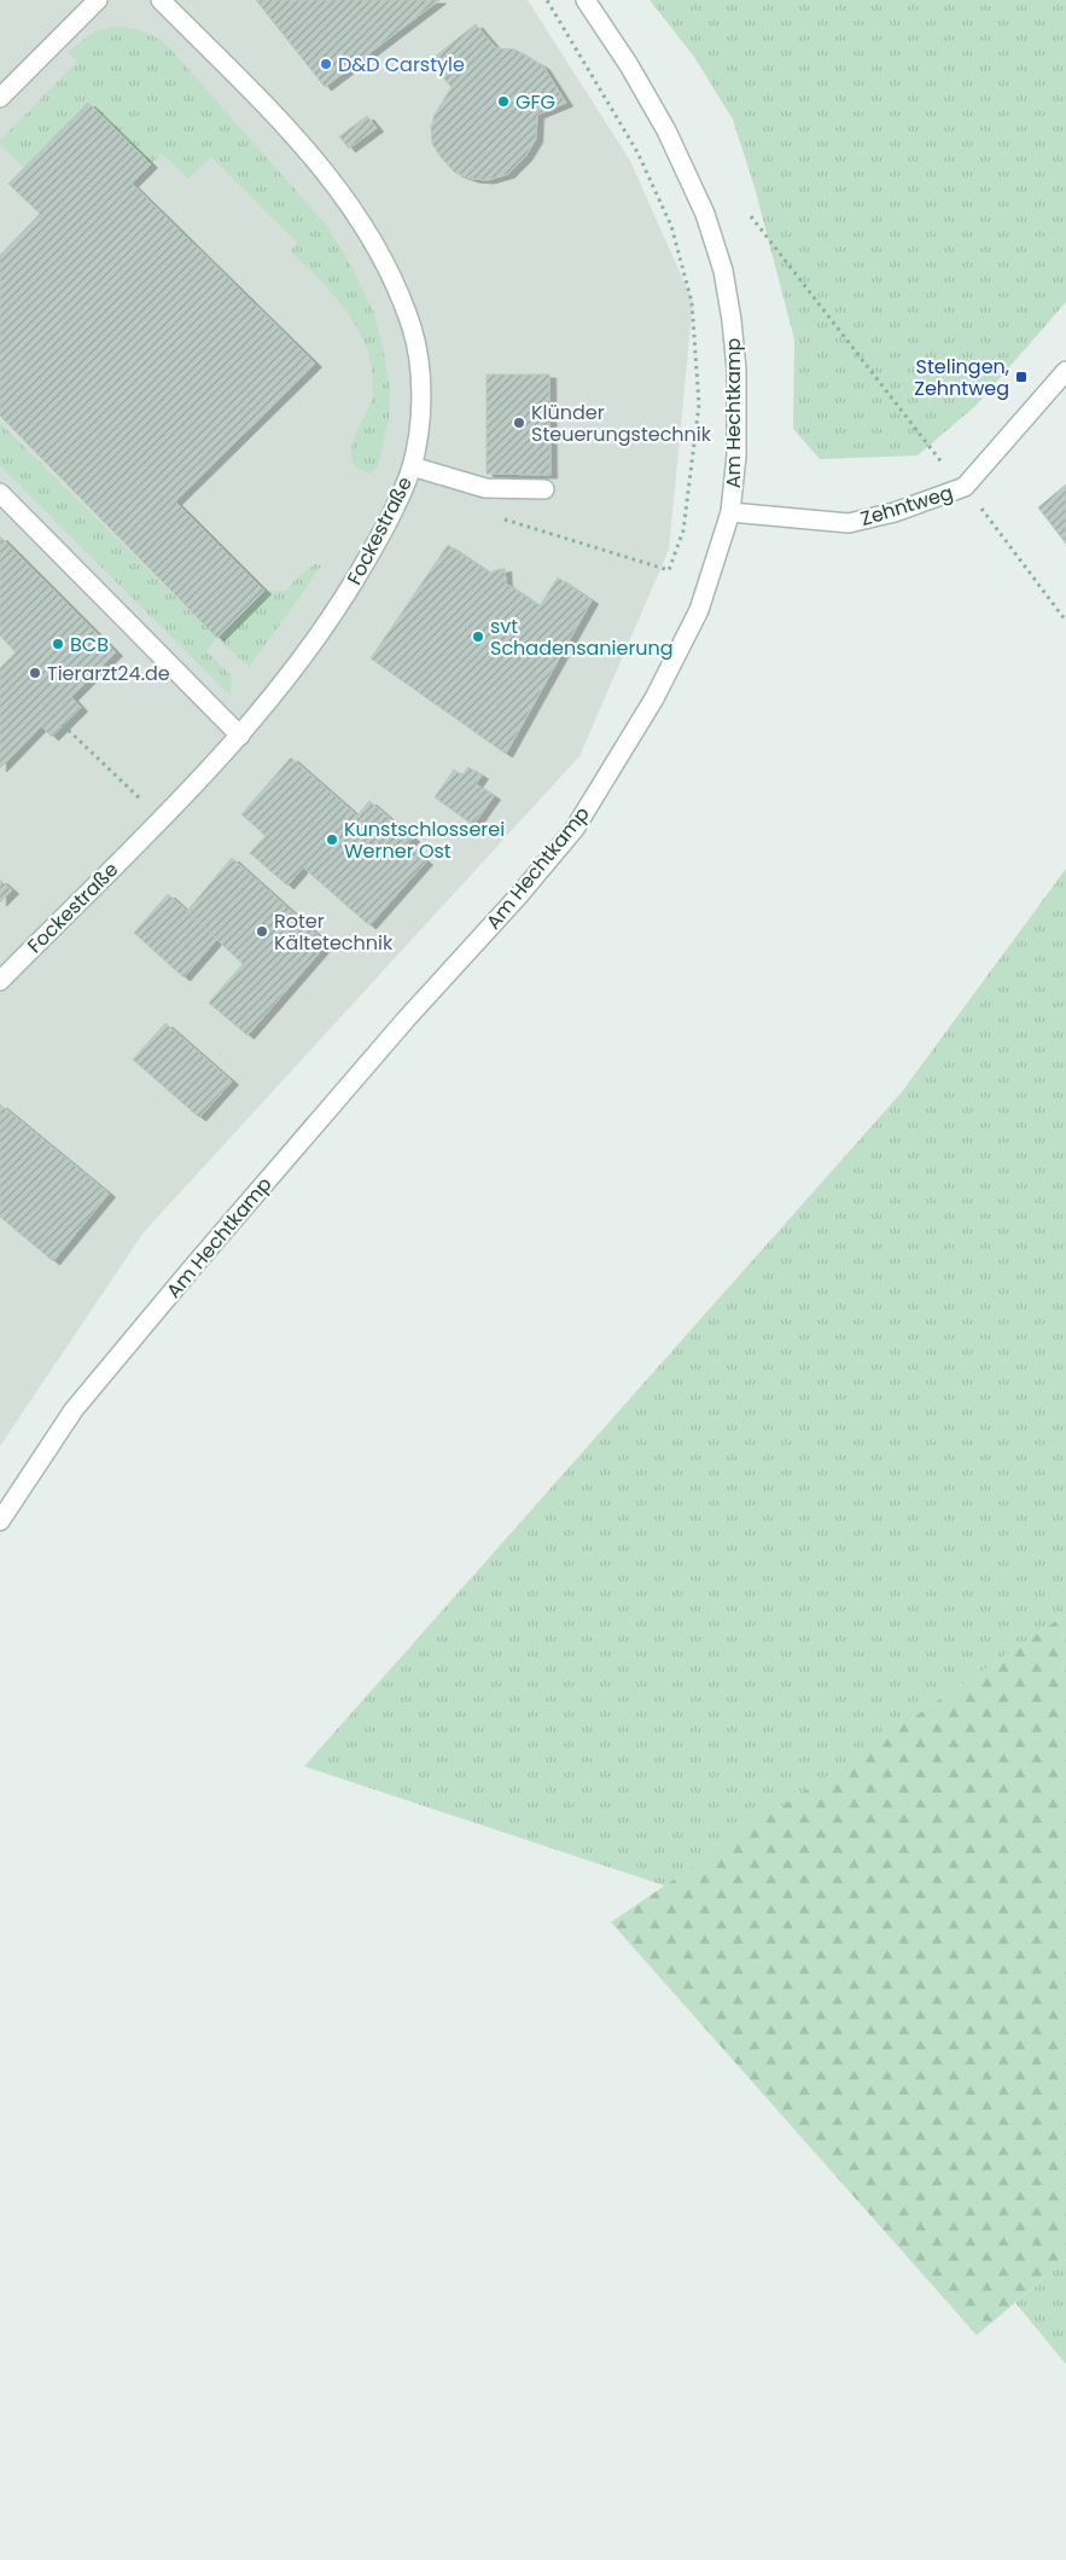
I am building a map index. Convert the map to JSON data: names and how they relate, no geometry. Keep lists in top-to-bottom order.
{
  "streets": {
    "street": ["Am Hechtkamp", "Zehntweg", "Fockestraße"]
  },
  "crossings": [
    ["Am Hechtkamp", "Zehntweg"]
  ],
  "places": {
    "other": [
      "D&D Carstyle",
      "GFG",
      "Klünder Steuerungstechnik",
      "svt Schadensanierung",
      "BCB",
      "Tierarzt24.de",
      "Kunstschlosserei Werner Ost",
      "Roter Kältetechnik"
    ],
    "transit": ["Stelingen, Zehntweg"]
  }
}
